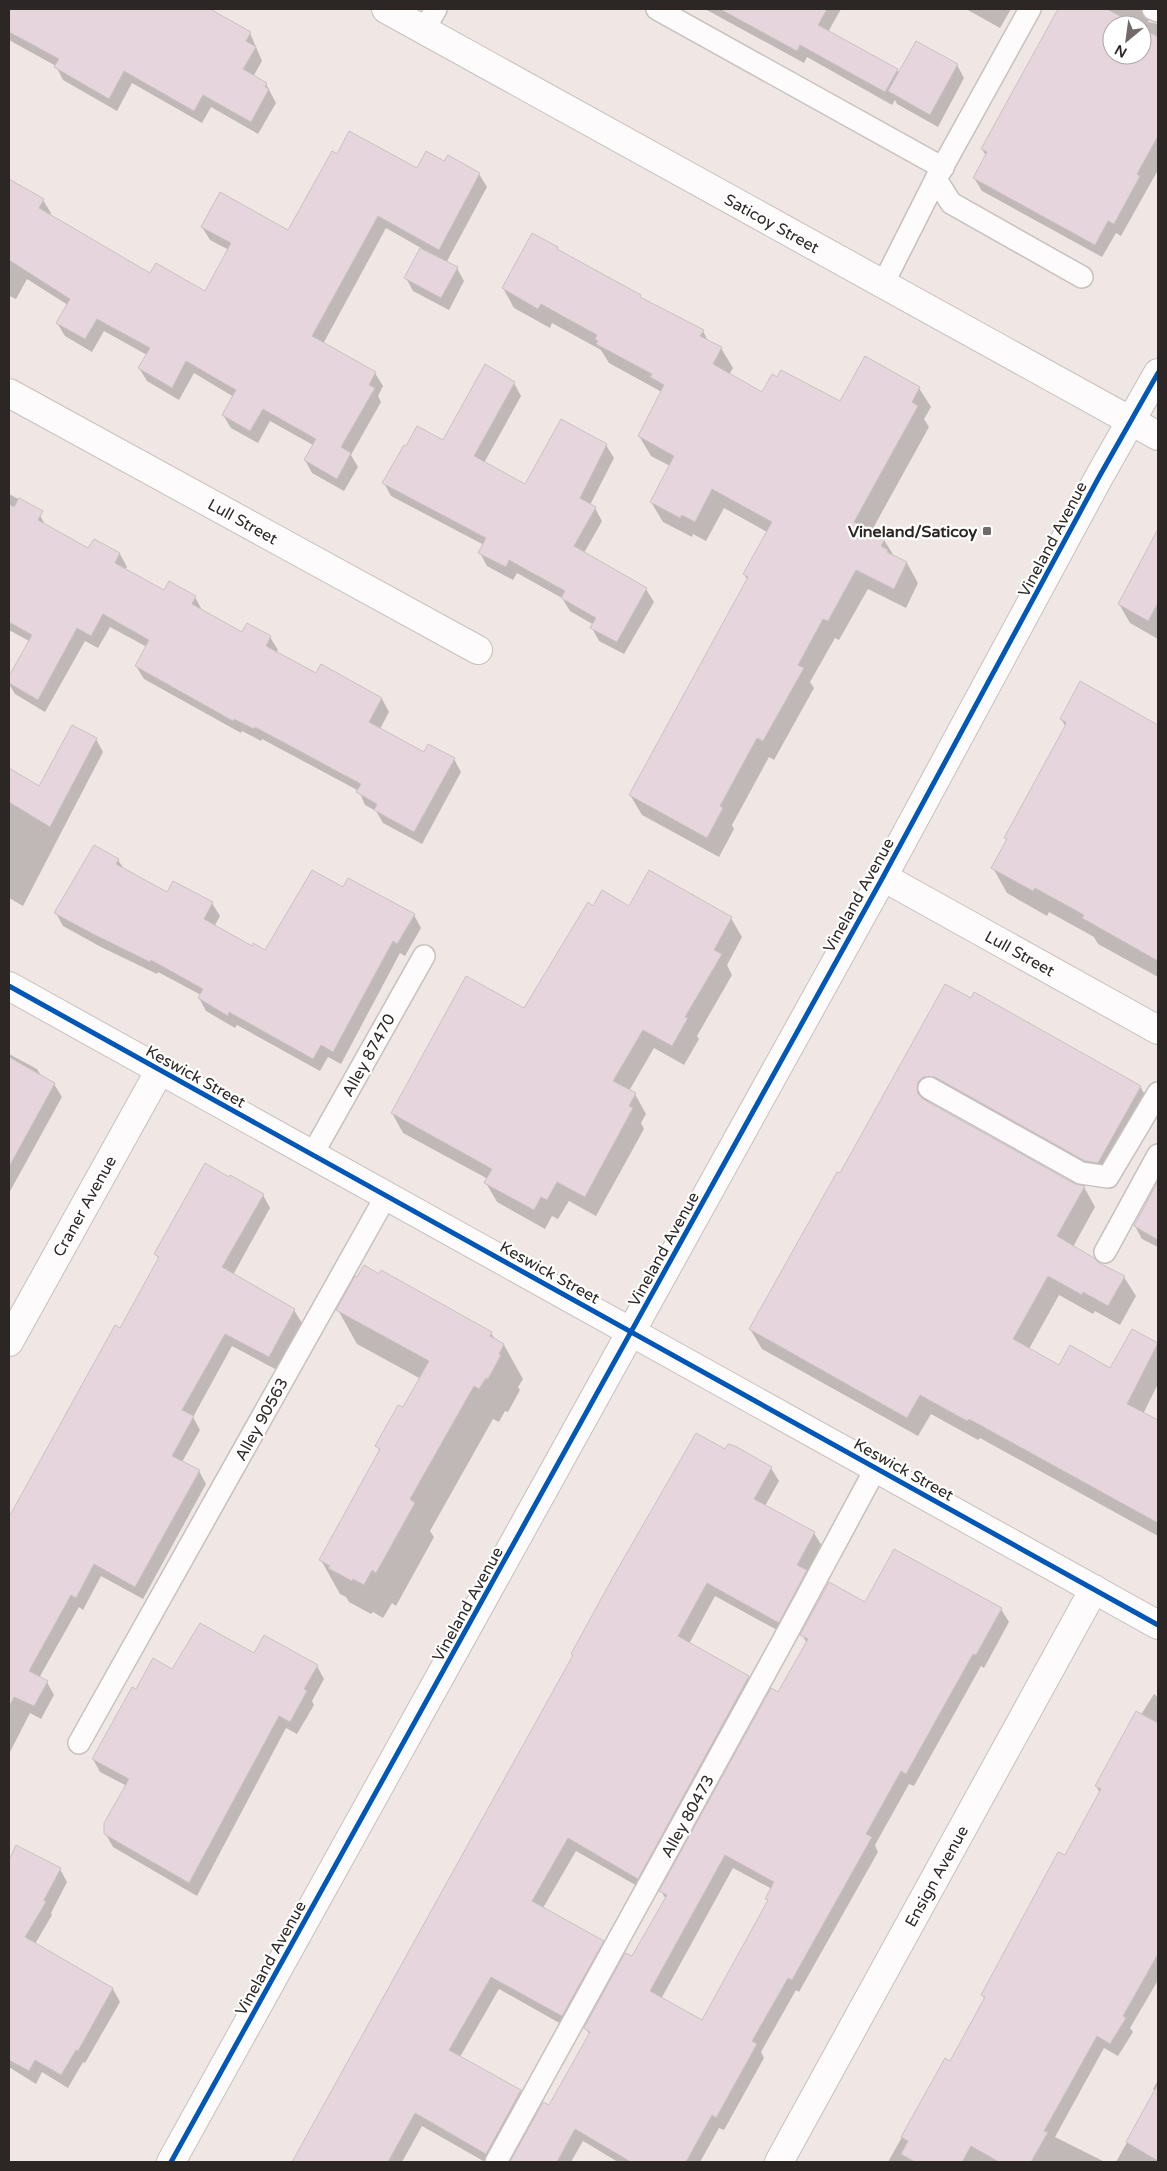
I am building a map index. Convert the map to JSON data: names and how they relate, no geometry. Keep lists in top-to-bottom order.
{
  "streets": {
    "street": [
      "Saticoy Street",
      "Lull Street",
      "Vineland Avenue",
      "Keswick Street",
      "Craner Avenue",
      "Ensign Avenue"
    ],
    "lane": ["Alley 87470", "Alley 90563", "Alley 80473"]
  },
  "crossings": [
    ["Saticoy Street", "Vineland Avenue"],
    ["Lull Street", "Vineland Avenue"],
    ["Vineland Avenue", "Keswick Street"],
    ["Alley 87470", "Keswick Street"],
    ["Keswick Street", "Craner Avenue"],
    ["Keswick Street", "Alley 90563"],
    ["Keswick Street", "Alley 80473"],
    ["Keswick Street", "Ensign Avenue"]
  ],
  "places": {
    "transit": ["Vineland/Saticoy"]
  },
  "north": "bottom left"
}
